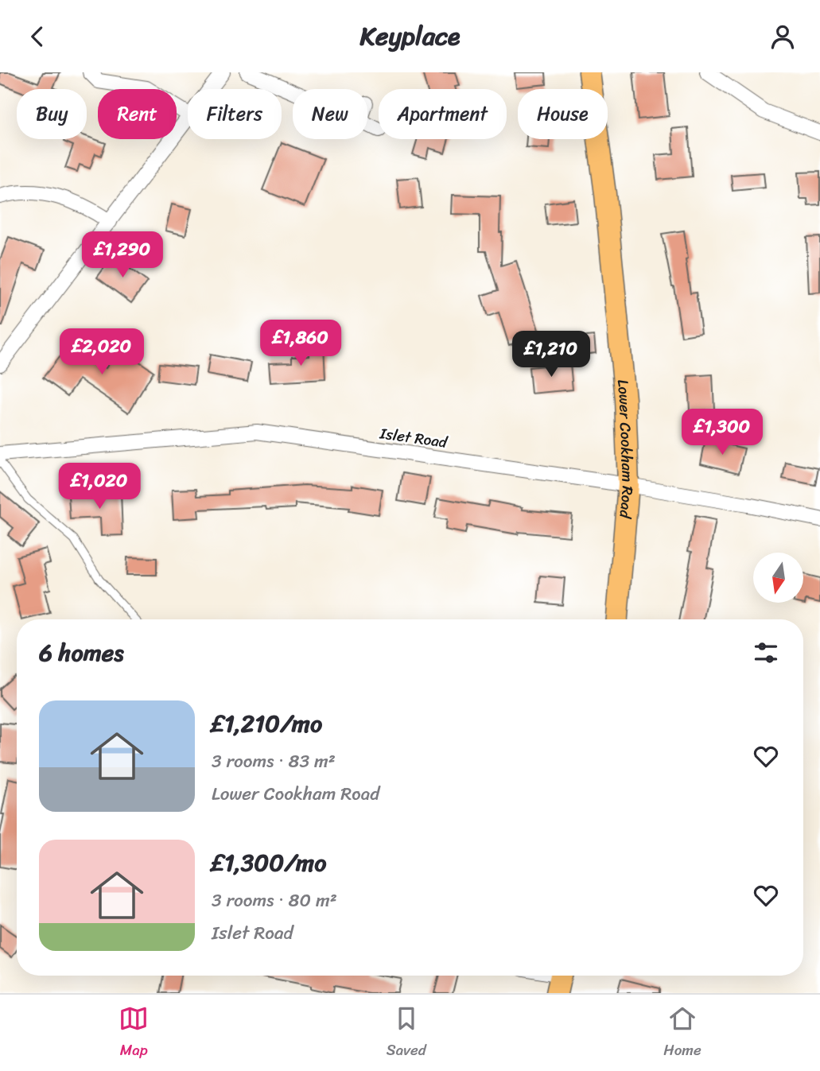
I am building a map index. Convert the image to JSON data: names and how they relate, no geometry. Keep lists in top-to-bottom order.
{
  "streets": {
    "main road": ["Lower Cookham Road"],
    "street": ["Islet Road"]
  },
  "crossings": [
    ["Islet Road", "Lower Cookham Road"]
  ],
  "north": "bottom",
  "page": {
    "header": "Keyplace",
    "chip": [
      "Buy",
      "Rent",
      "Filters",
      "New",
      "Apartment",
      "House"
    ],
    "price": [
      "£1,290",
      "£1,860",
      "£2,020",
      "£1,210",
      "£1,300",
      "£1,020"
    ],
    "heading": "6 homes",
    "list": [
      {
        "name": "£1,210/mo",
        "note": "3 rooms · 83 m² · Lower Cookham Road"
      },
      {
        "name": "£1,300/mo",
        "note": "3 rooms · 80 m² · Islet Road"
      }
    ],
    "tabs": ["Map", "Saved", "Home"]
  }
}
